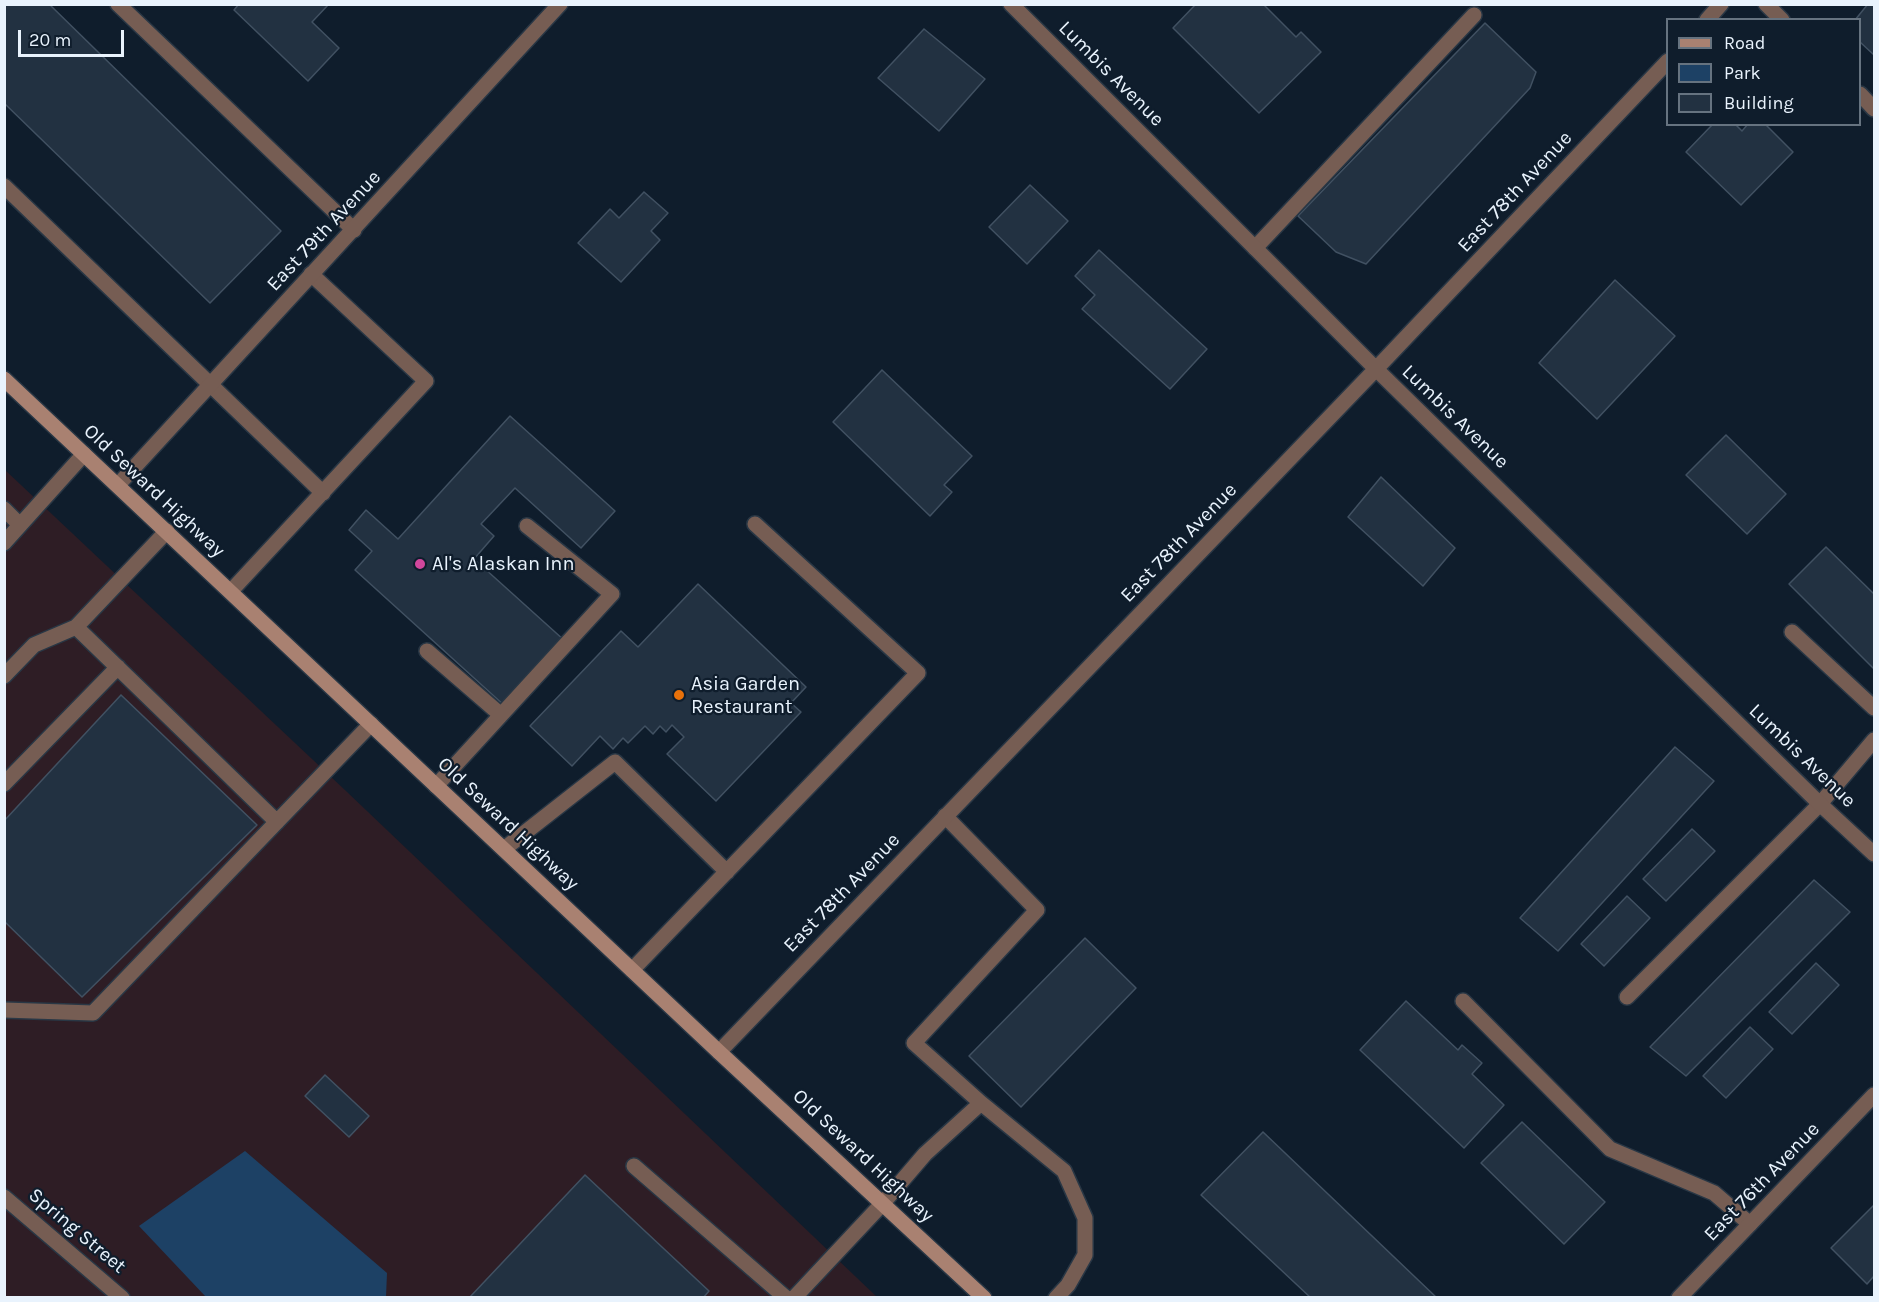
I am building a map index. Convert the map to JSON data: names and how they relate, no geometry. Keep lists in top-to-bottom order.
{
  "streets": {
    "main road": ["Old Seward Highway"],
    "street": [
      "Lumbis Avenue",
      "East 78th Avenue",
      "East 79th Avenue",
      "East 76th Avenue",
      "Spring Street"
    ]
  },
  "crossings": [
    ["Lumbis Avenue", "East 78th Avenue"],
    ["East 78th Avenue", "Old Seward Highway"],
    ["East 79th Avenue", "Old Seward Highway"]
  ],
  "places": ["Al's Alaskan Inn", "Asia Garden Restaurant"],
  "legend": ["Road", "Park", "Building"],
  "scale_bar": "20 m"
}
